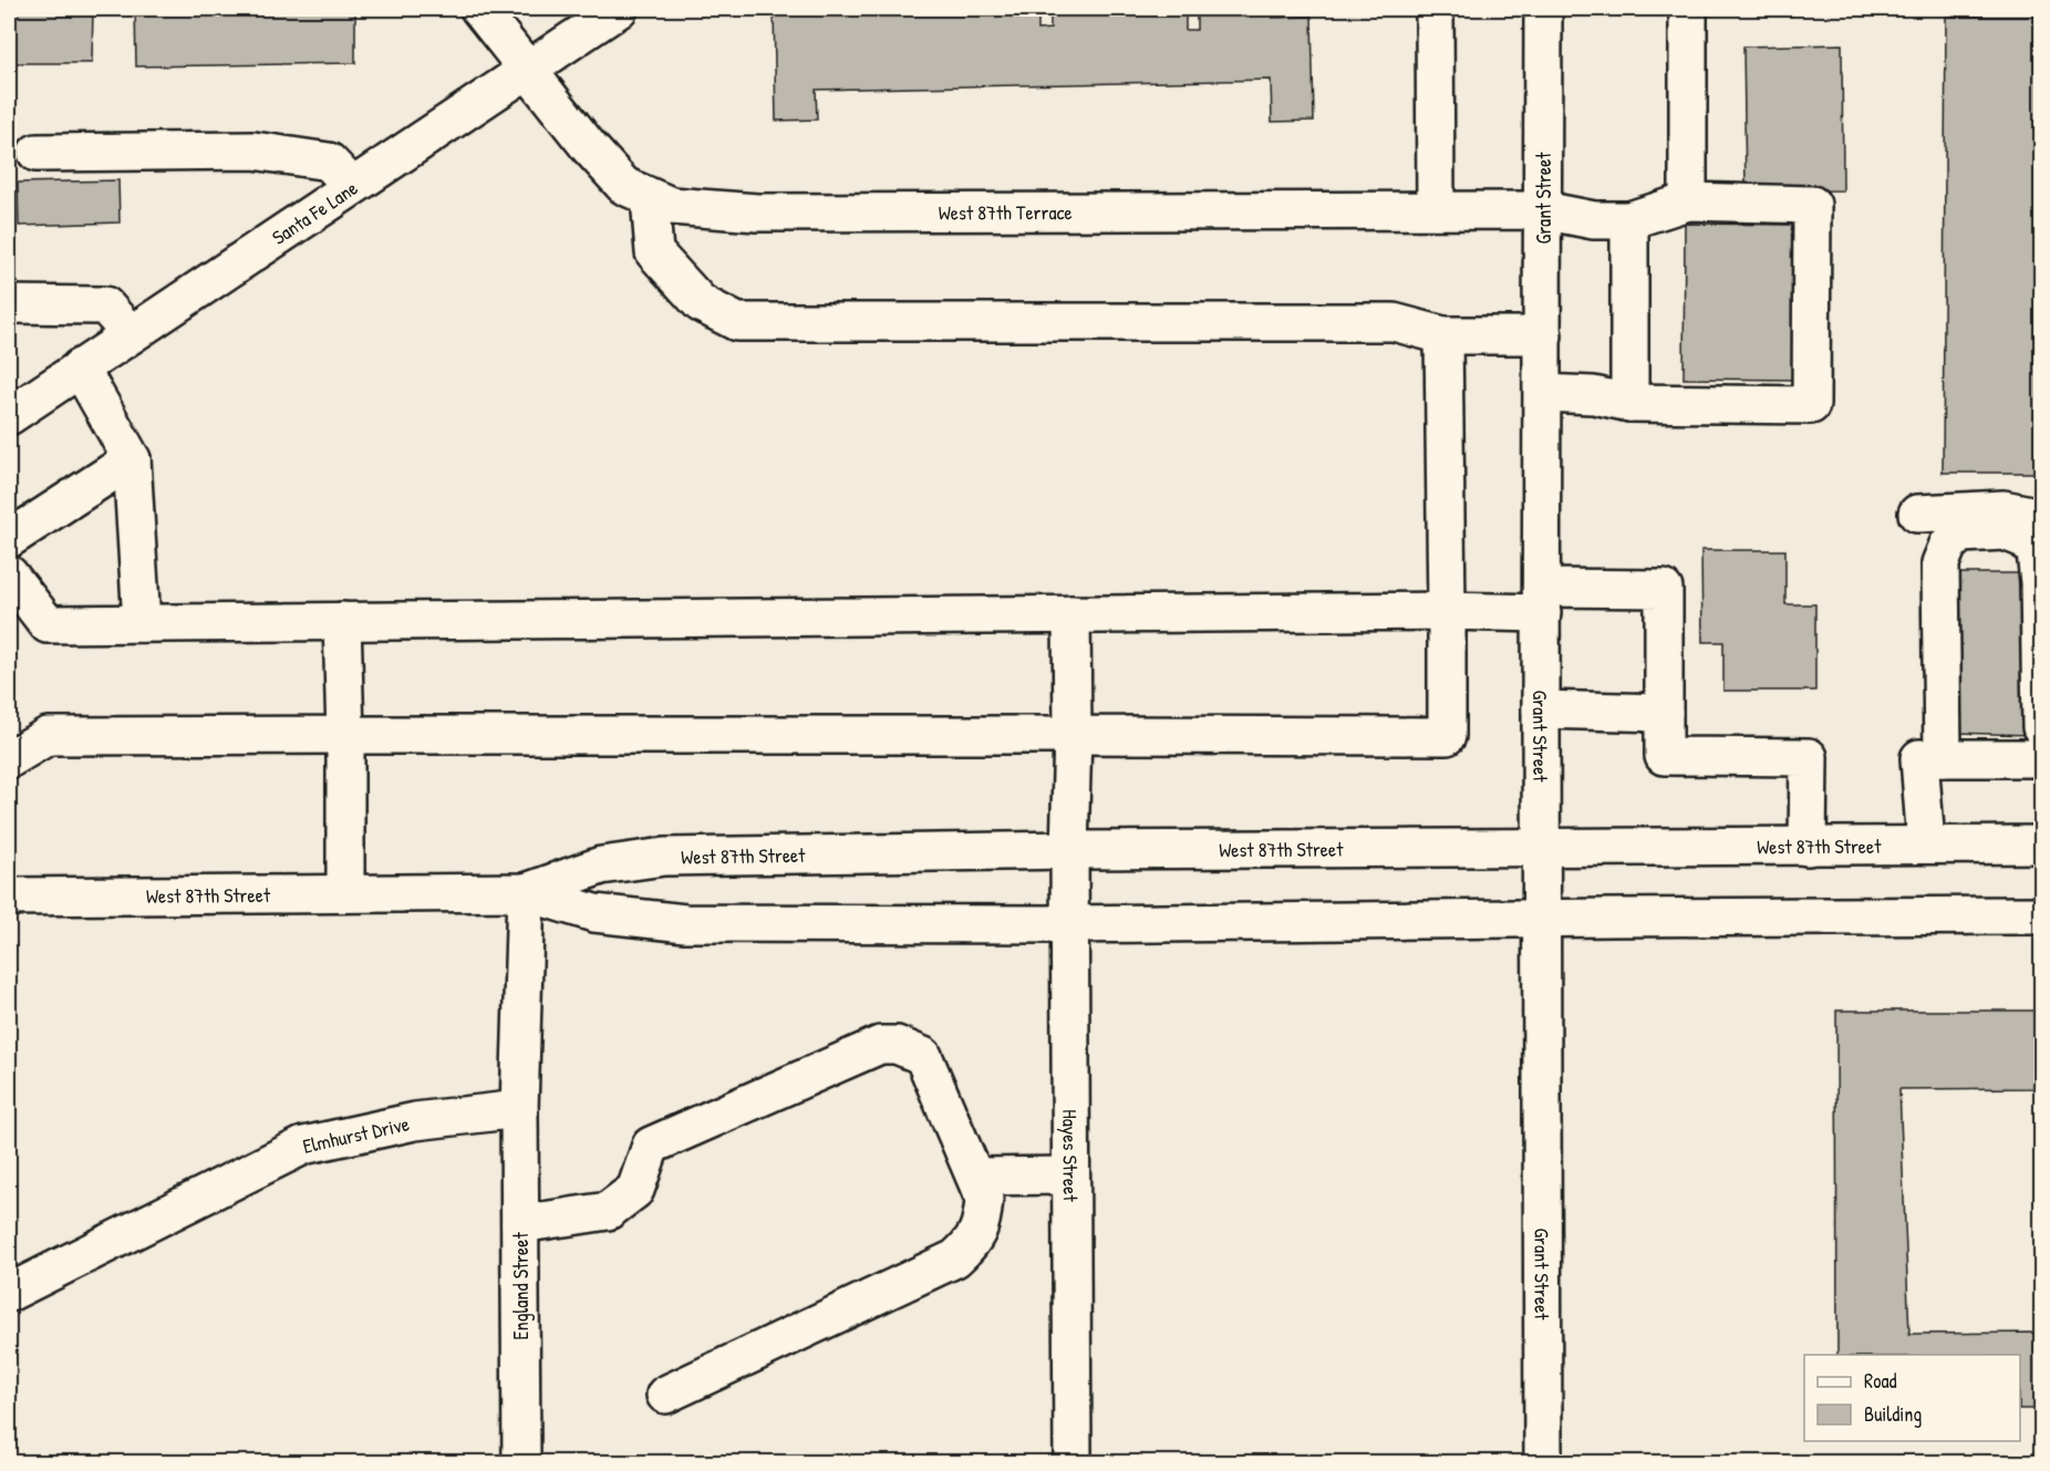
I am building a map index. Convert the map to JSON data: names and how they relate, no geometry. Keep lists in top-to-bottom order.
{
  "streets": {
    "street": [
      "Grant Street",
      "West 87th Terrace",
      "Santa Fe Lane",
      "West 87th Street",
      "Elmhurst Drive",
      "Hayes Street",
      "England Street"
    ]
  },
  "crossings": [
    ["Grant Street", "West 87th Terrace"],
    ["Grant Street", "West 87th Street"],
    ["West 87th Terrace", "Santa Fe Lane"],
    ["West 87th Street", "Hayes Street"],
    ["Elmhurst Drive", "England Street"]
  ],
  "legend": ["Road", "Building"]
}
